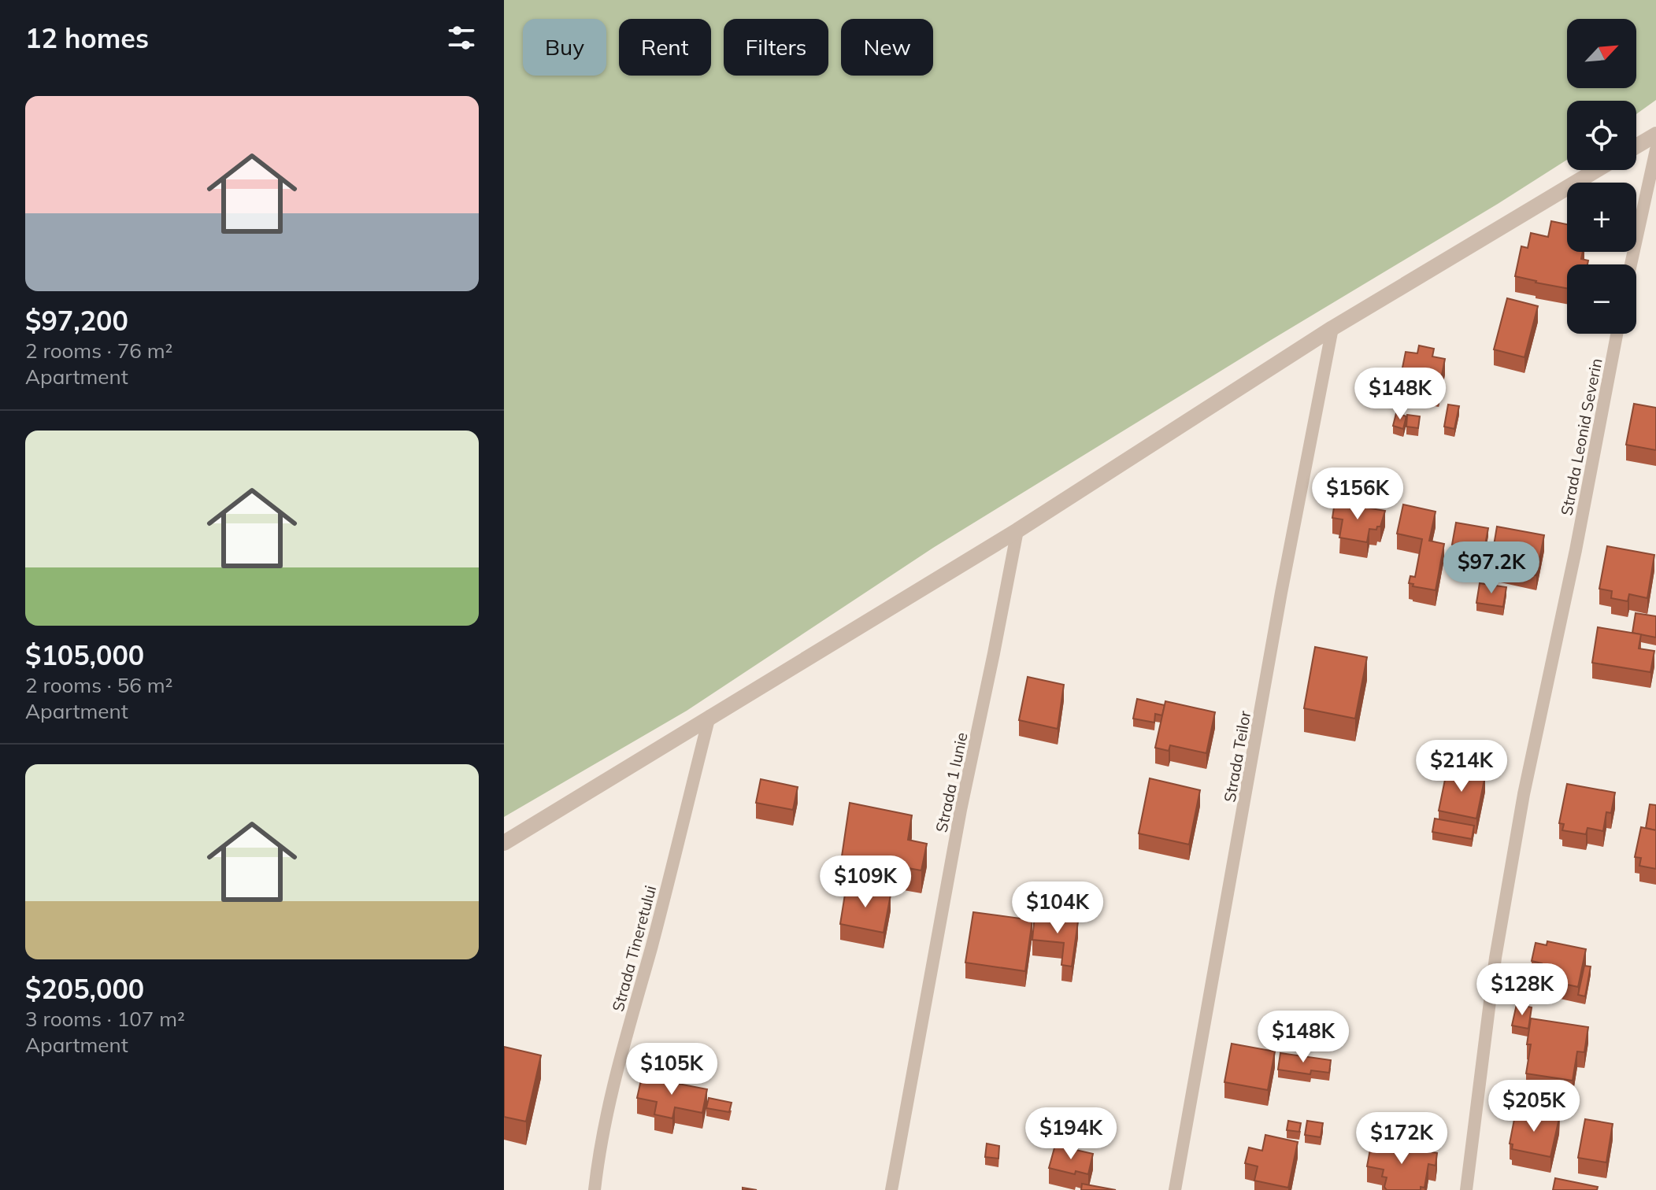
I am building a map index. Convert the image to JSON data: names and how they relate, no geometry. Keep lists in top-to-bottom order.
{
  "streets": {
    "lane": [
      "Strada Leonid Severin",
      "Strada Teilor",
      "Strada 1 Iunie",
      "Strada Tineretului"
    ]
  },
  "north": "top right",
  "page": {
    "heading": "12 homes",
    "map_buttons": ["+", "−"],
    "chip": [
      "Buy",
      "Rent",
      "Filters",
      "New"
    ],
    "list": [
      {
        "name": "$97,200",
        "note": "2 rooms · 76 m² · Apartment"
      },
      {
        "name": "$105,000",
        "note": "2 rooms · 56 m² · Apartment"
      },
      {
        "name": "$205,000",
        "note": "3 rooms · 107 m² · Apartment"
      }
    ],
    "price": [
      "$148K",
      "$156K",
      "$97.2K",
      "$214K",
      "$109K",
      "$104K",
      "$128K",
      "$148K",
      "$105K",
      "$205K",
      "$194K",
      "$172K"
    ]
  }
}
